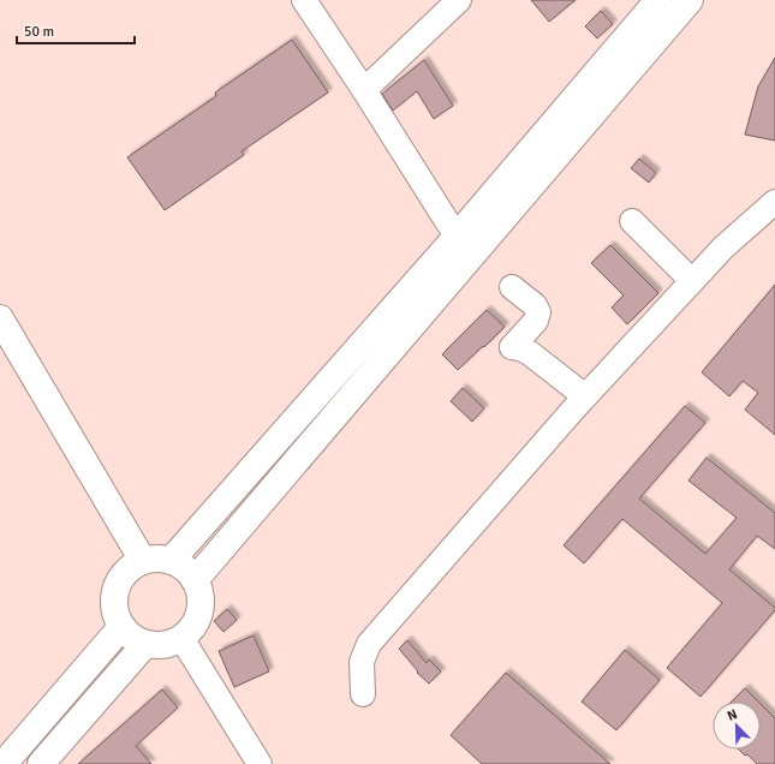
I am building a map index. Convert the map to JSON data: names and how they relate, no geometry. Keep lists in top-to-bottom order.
{
  "scale_bar": "50 m",
  "north": "top left"
}
